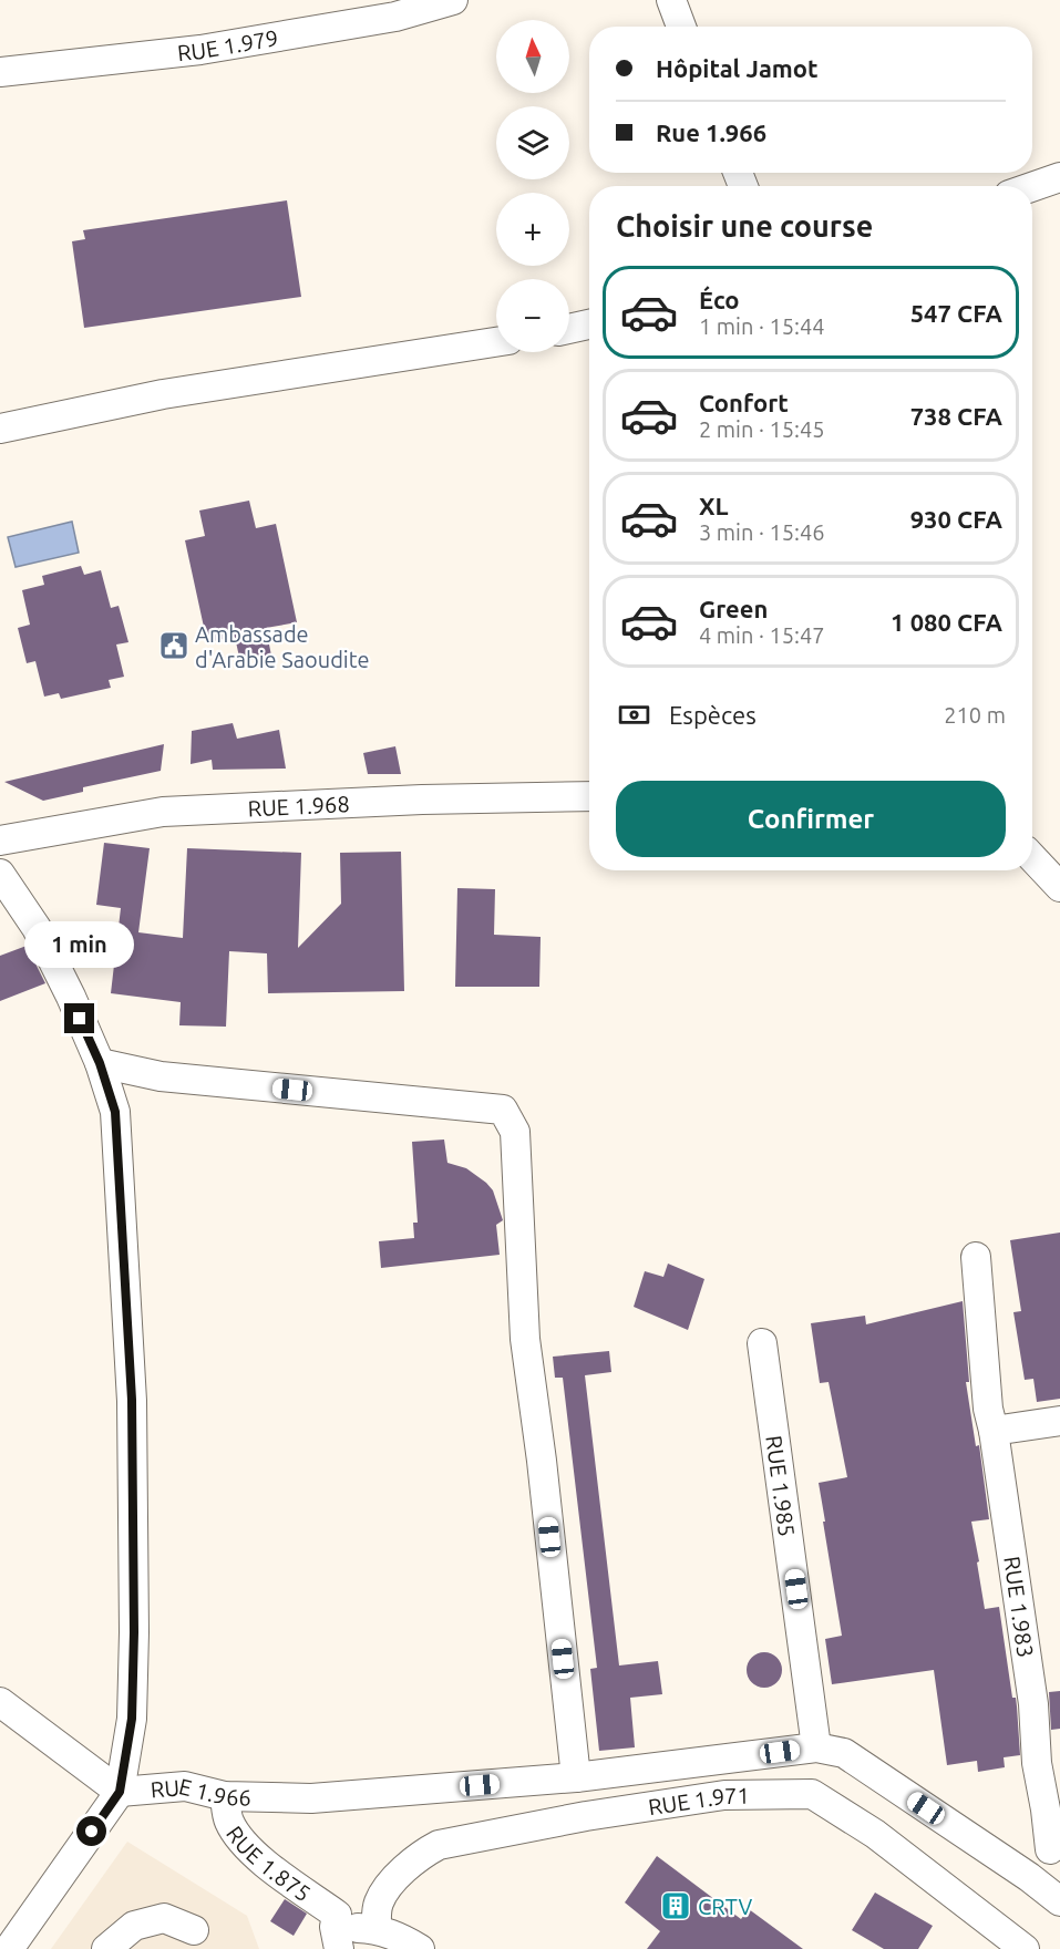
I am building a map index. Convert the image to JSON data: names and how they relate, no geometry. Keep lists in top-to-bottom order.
{
  "streets": {
    "street": [
      "RUE 1.979",
      "RUE 1.968",
      "RUE 1.985",
      "RUE 1.983",
      "RUE 1.966",
      "RUE 1.971",
      "RUE 1.875"
    ]
  },
  "crossings": [
    ["RUE 1.985", "RUE 1.966"],
    ["RUE 1.983", "RUE 1.966"],
    ["RUE 1.966", "RUE 1.875"]
  ],
  "places": {
    "public building": ["Ambassade d'Arabie Saoudite"],
    "building": ["CRTV"]
  },
  "north": "top",
  "page": {
    "map_buttons": ["+", "−"],
    "banner": ["Hôpital Jamot", "Rue 1.966"],
    "heading": "Choisir une course",
    "list": [
      {
        "name": "Éco",
        "note": "1 min · 15:44",
        "value": "547 CFA"
      },
      {
        "name": "Confort",
        "note": "2 min · 15:45",
        "value": "738 CFA"
      },
      {
        "name": "XL",
        "note": "3 min · 15:46",
        "value": "930 CFA"
      },
      {
        "name": "Green",
        "note": "4 min · 15:47",
        "value": "1 080 CFA"
      }
    ],
    "pay": ["Espèces", "210 m"],
    "buttons": "Confirmer",
    "bubble": "1 min"
  }
}
